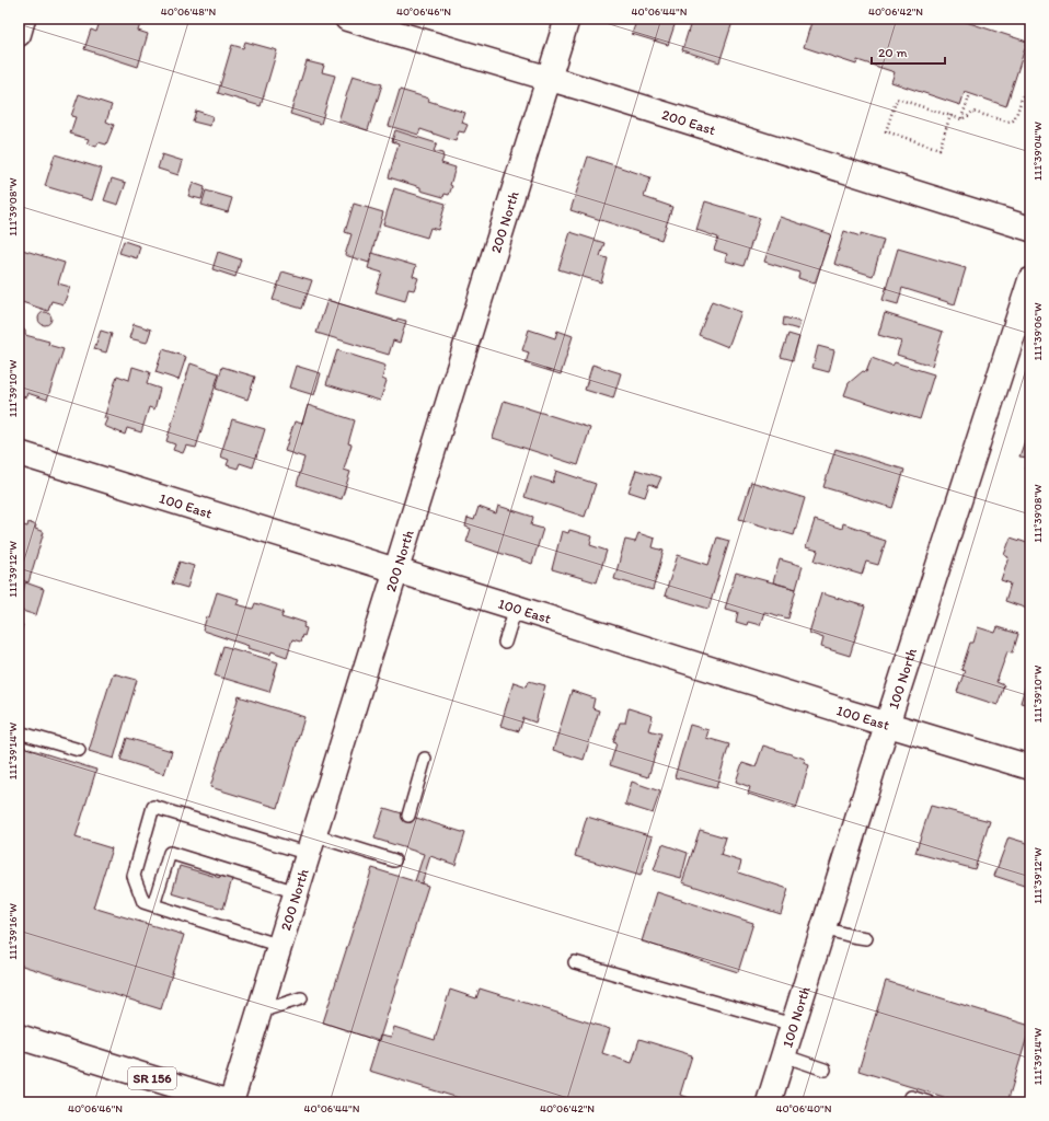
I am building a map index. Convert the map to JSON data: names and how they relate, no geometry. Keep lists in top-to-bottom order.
{
  "streets": {
    "street": [
      "200 East",
      "200 North",
      "100 East",
      "100 North",
      "SR 156"
    ]
  },
  "crossings": [
    ["200 East", "200 North"],
    ["200 North", "100 East"],
    ["200 North", "SR 156"],
    ["100 East", "100 North"]
  ],
  "scale_bar": "20 m",
  "coordinates": [
    "40°06'48\"N",
    "40°06'46\"N",
    "40°06'44\"N",
    "40°06'42\"N",
    "111°39'04\"W",
    "111°39'08\"W",
    "111°39'06\"W",
    "111°39'10\"W",
    "111°39'12\"W",
    "111°39'14\"W",
    "111°39'16\"W",
    "40°06'40\"N"
  ]
}
